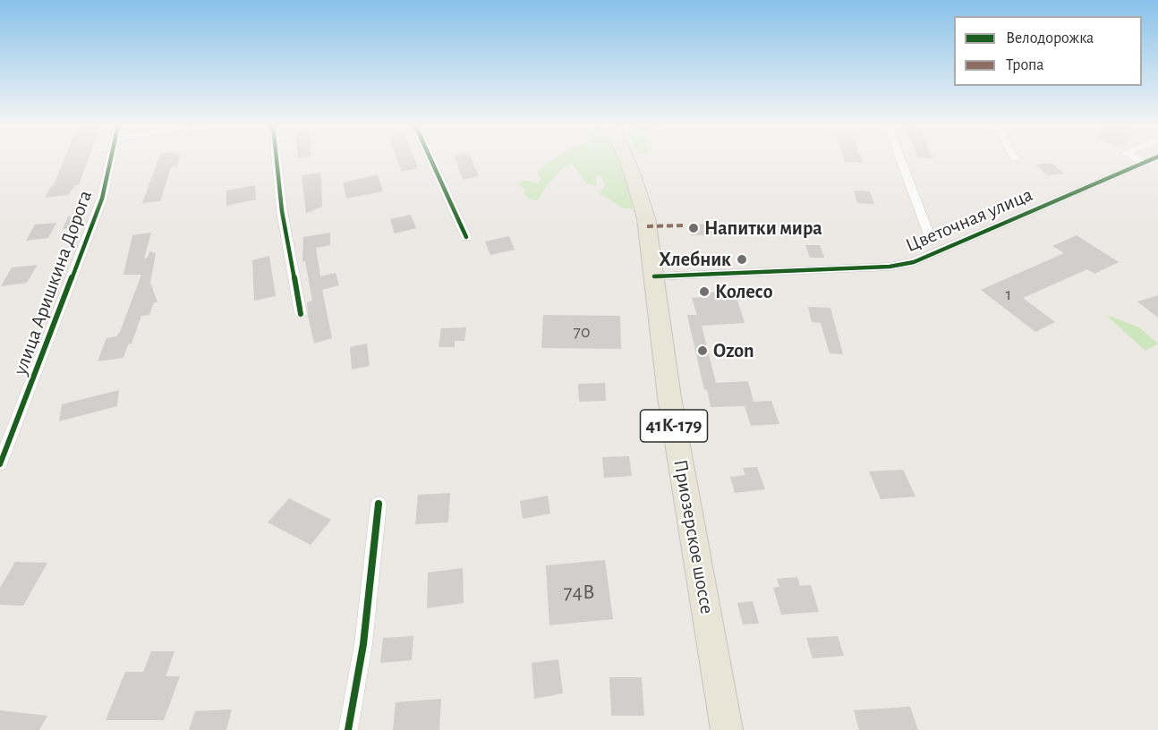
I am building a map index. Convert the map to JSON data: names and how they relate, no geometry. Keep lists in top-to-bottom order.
{
  "streets": {
    "main road": ["41К-179", "Приозерское шоссе"],
    "street": ["Цветочная улица", "улица Аришкина Дорога"]
  },
  "crossings": [
    ["Цветочная улица", "Приозерское шоссе"]
  ],
  "places": [
    "Напитки мира",
    "Хлебник",
    "Колесо",
    "Ozon"
  ],
  "house_numbers": ["1", "70", "74В"],
  "legend": ["Велодорожка", "Тропа"]
}
